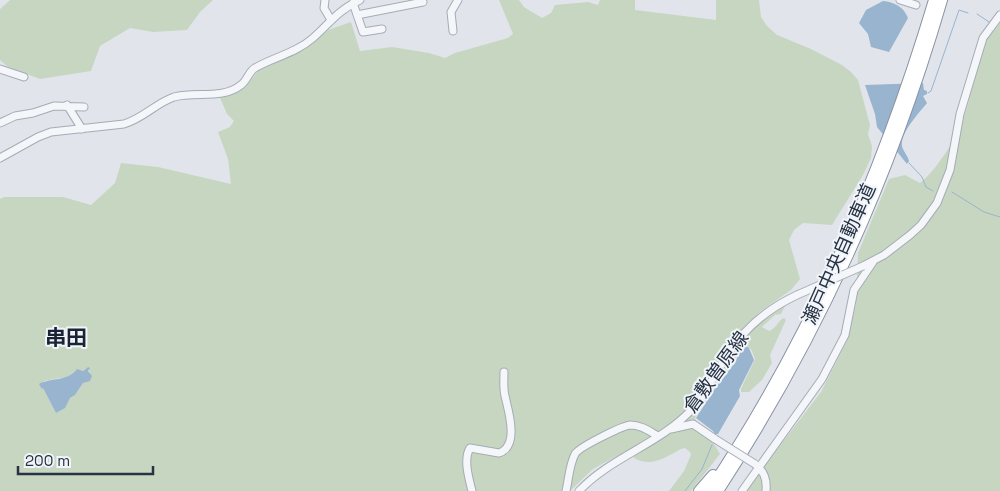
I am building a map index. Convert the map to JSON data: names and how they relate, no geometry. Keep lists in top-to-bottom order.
{
  "streets": {
    "highway": ["瀬戸中央自動車道"],
    "street": ["倉敷曽原線"]
  },
  "districts": ["串田"],
  "scale_bar": "200 m"
}
